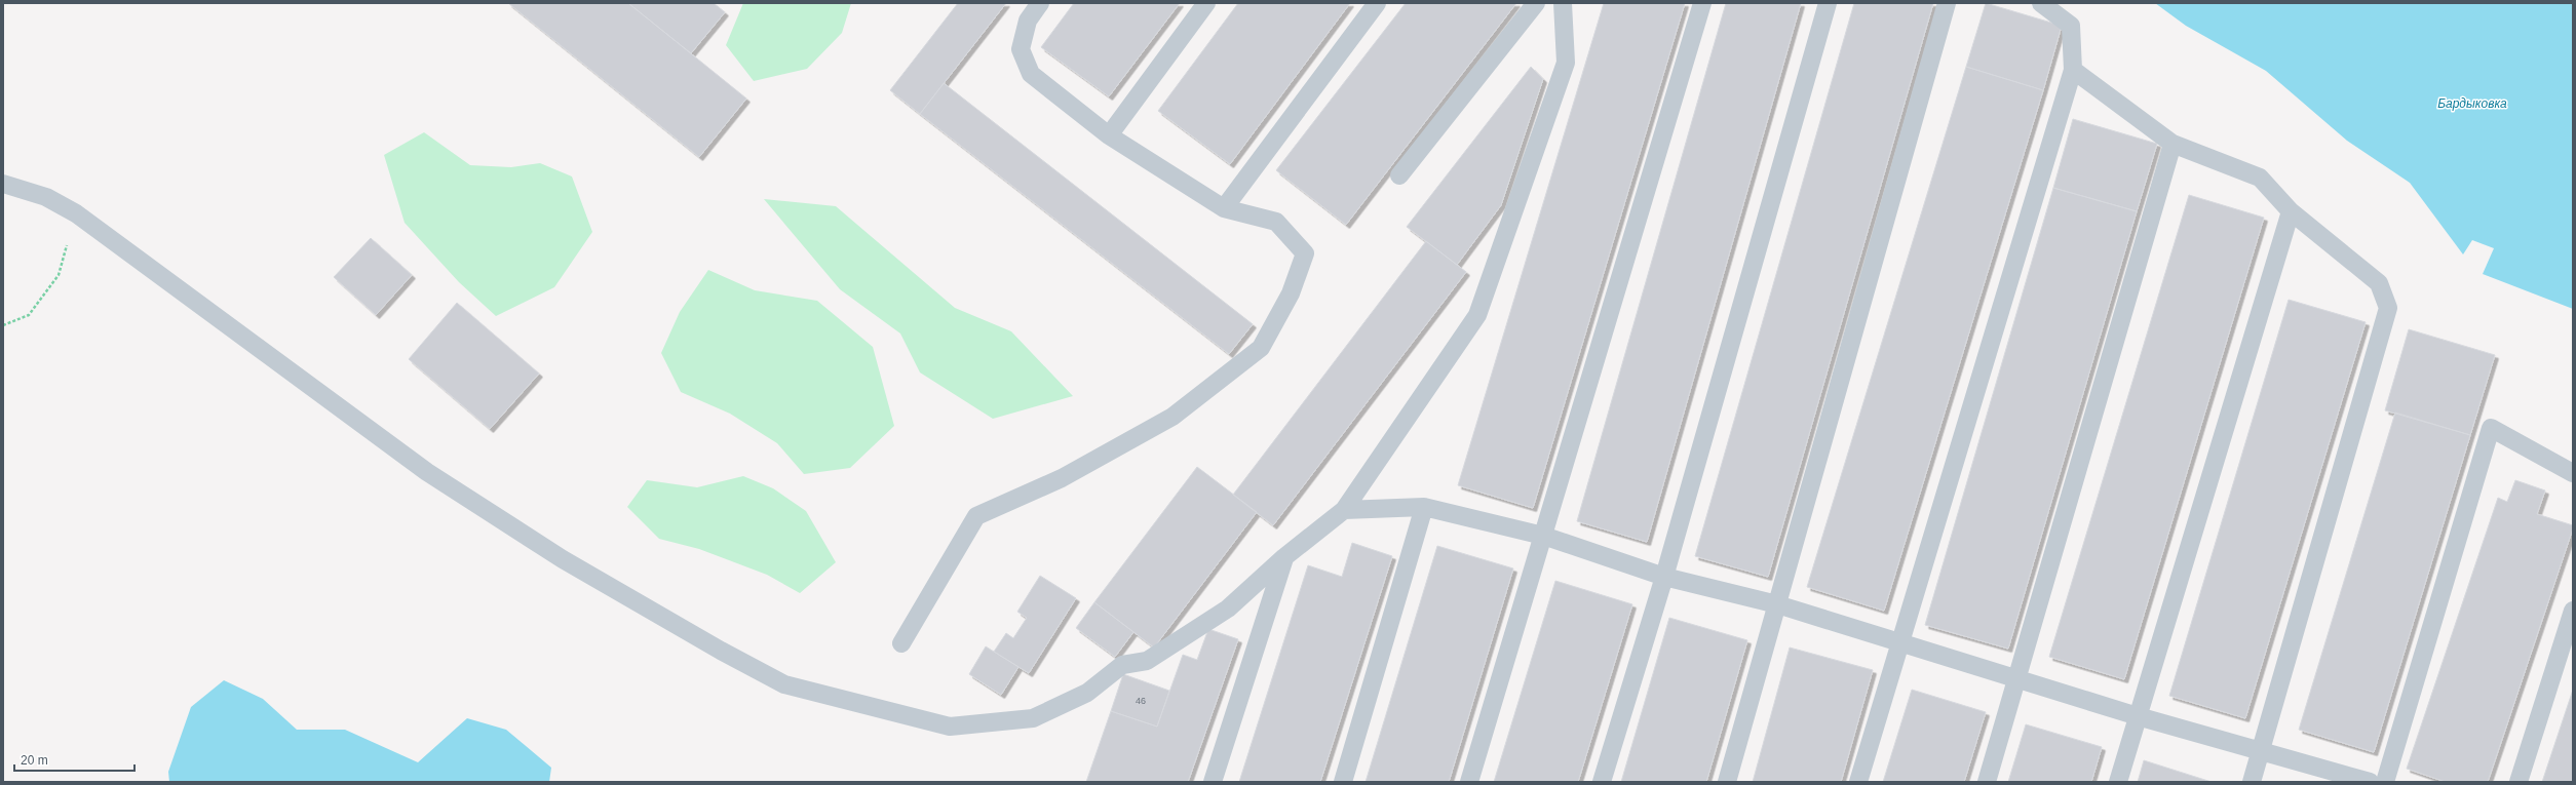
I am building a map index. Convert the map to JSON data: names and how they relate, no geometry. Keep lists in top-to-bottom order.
{
  "water": ["Бардыковка"],
  "house_numbers": ["46"],
  "scale_bar": "20 m"
}
